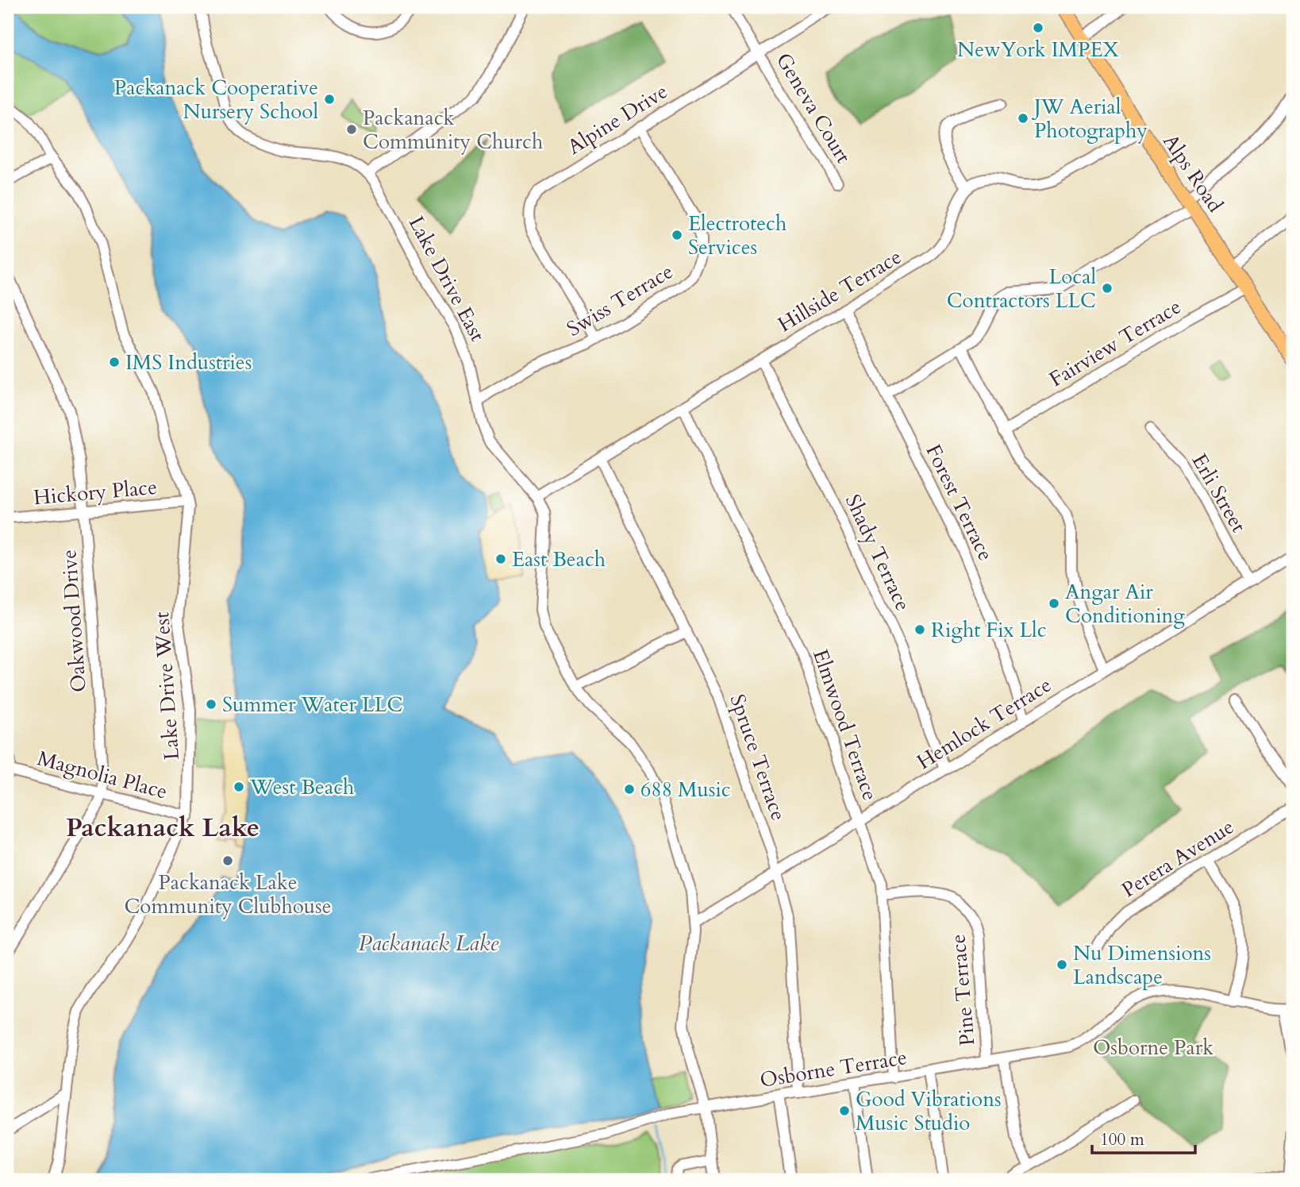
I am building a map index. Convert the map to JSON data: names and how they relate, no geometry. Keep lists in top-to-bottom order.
{
  "streets": {
    "main road": ["Alps Road"],
    "street": [
      "Geneva Court",
      "Alpine Drive",
      "Lake Drive East",
      "Hillside Terrace",
      "Swiss Terrace",
      "Fairview Terrace",
      "Hickory Place",
      "Erli Street",
      "Forest Terrace",
      "Shady Terrace",
      "Oakwood Drive",
      "Lake Drive West",
      "Hemlock Terrace",
      "Elmwood Terrace",
      "Spruce Terrace",
      "Magnolia Place",
      "Perera Avenue",
      "Pine Terrace",
      "Osborne Terrace"
    ]
  },
  "crossings": [
    ["Geneva Court", "Alpine Drive"],
    ["Alpine Drive", "Swiss Terrace"],
    ["Alps Road", "Fairview Terrace"],
    ["Lake Drive East", "Hillside Terrace"],
    ["Lake Drive East", "Swiss Terrace"],
    ["Lake Drive East", "Hemlock Terrace"],
    ["Lake Drive East", "Osborne Terrace"],
    ["Hillside Terrace", "Forest Terrace"],
    ["Hillside Terrace", "Shady Terrace"],
    ["Hillside Terrace", "Elmwood Terrace"],
    ["Hillside Terrace", "Spruce Terrace"],
    ["Hickory Place", "Oakwood Drive"],
    ["Hickory Place", "Lake Drive West"],
    ["Erli Street", "Hemlock Terrace"],
    ["Forest Terrace", "Hemlock Terrace"],
    ["Shady Terrace", "Hemlock Terrace"],
    ["Oakwood Drive", "Magnolia Place"],
    ["Lake Drive West", "Magnolia Place"],
    ["Hemlock Terrace", "Elmwood Terrace"],
    ["Hemlock Terrace", "Spruce Terrace"],
    ["Elmwood Terrace", "Pine Terrace"],
    ["Elmwood Terrace", "Osborne Terrace"],
    ["Spruce Terrace", "Osborne Terrace"],
    ["Pine Terrace", "Osborne Terrace"]
  ],
  "districts": ["Packanack Lake"],
  "water": ["Packanack Lake"],
  "parks": ["Osborne Park"],
  "places": [
    "NewYork IMPEX",
    "Packanack Cooperative Nursery School",
    "JW Aerial Photography",
    "Packanack Community Church",
    "Electrotech Services",
    "Local Contractors LLC",
    "IMS Industries",
    "East Beach",
    "Angar Air Conditioning",
    "Right Fix Llc",
    "Summer Water LLC",
    "West Beach",
    "688 Music",
    "Packanack Lake Community Clubhouse",
    "Nu Dimensions Landscape",
    "Good Vibrations Music Studio"
  ],
  "scale_bar": "100 m"
}
